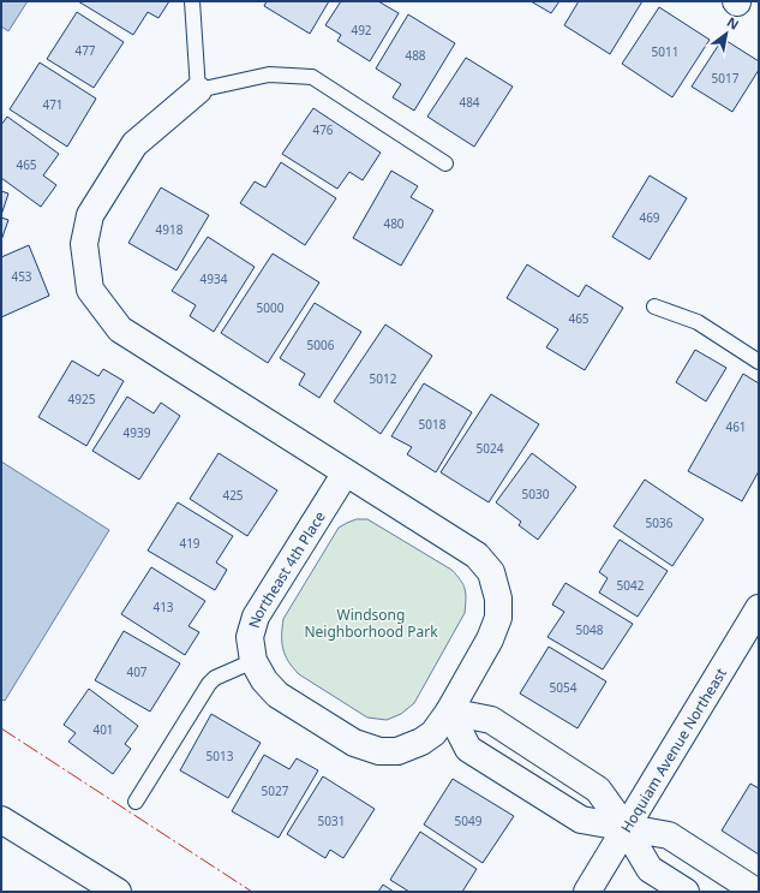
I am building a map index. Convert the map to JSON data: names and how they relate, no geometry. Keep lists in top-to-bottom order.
{
  "streets": {
    "street": ["Northeast 4th Place", "Hoquiam Avenue Northeast"]
  },
  "parks": ["Windsong Neighborhood Park"],
  "house_numbers": [
    "492",
    "477",
    "5011",
    "488",
    "5017",
    "484",
    "471",
    "476",
    "465",
    "469",
    "480",
    "4918",
    "453",
    "4934",
    "5000",
    "465",
    "5006",
    "5012",
    "4925",
    "5018",
    "461",
    "4939",
    "5024",
    "5030",
    "425",
    "5036",
    "419",
    "5042",
    "413",
    "5048",
    "407",
    "5054",
    "401",
    "5013",
    "5027",
    "5031",
    "5049"
  ],
  "north": "top right"
}
